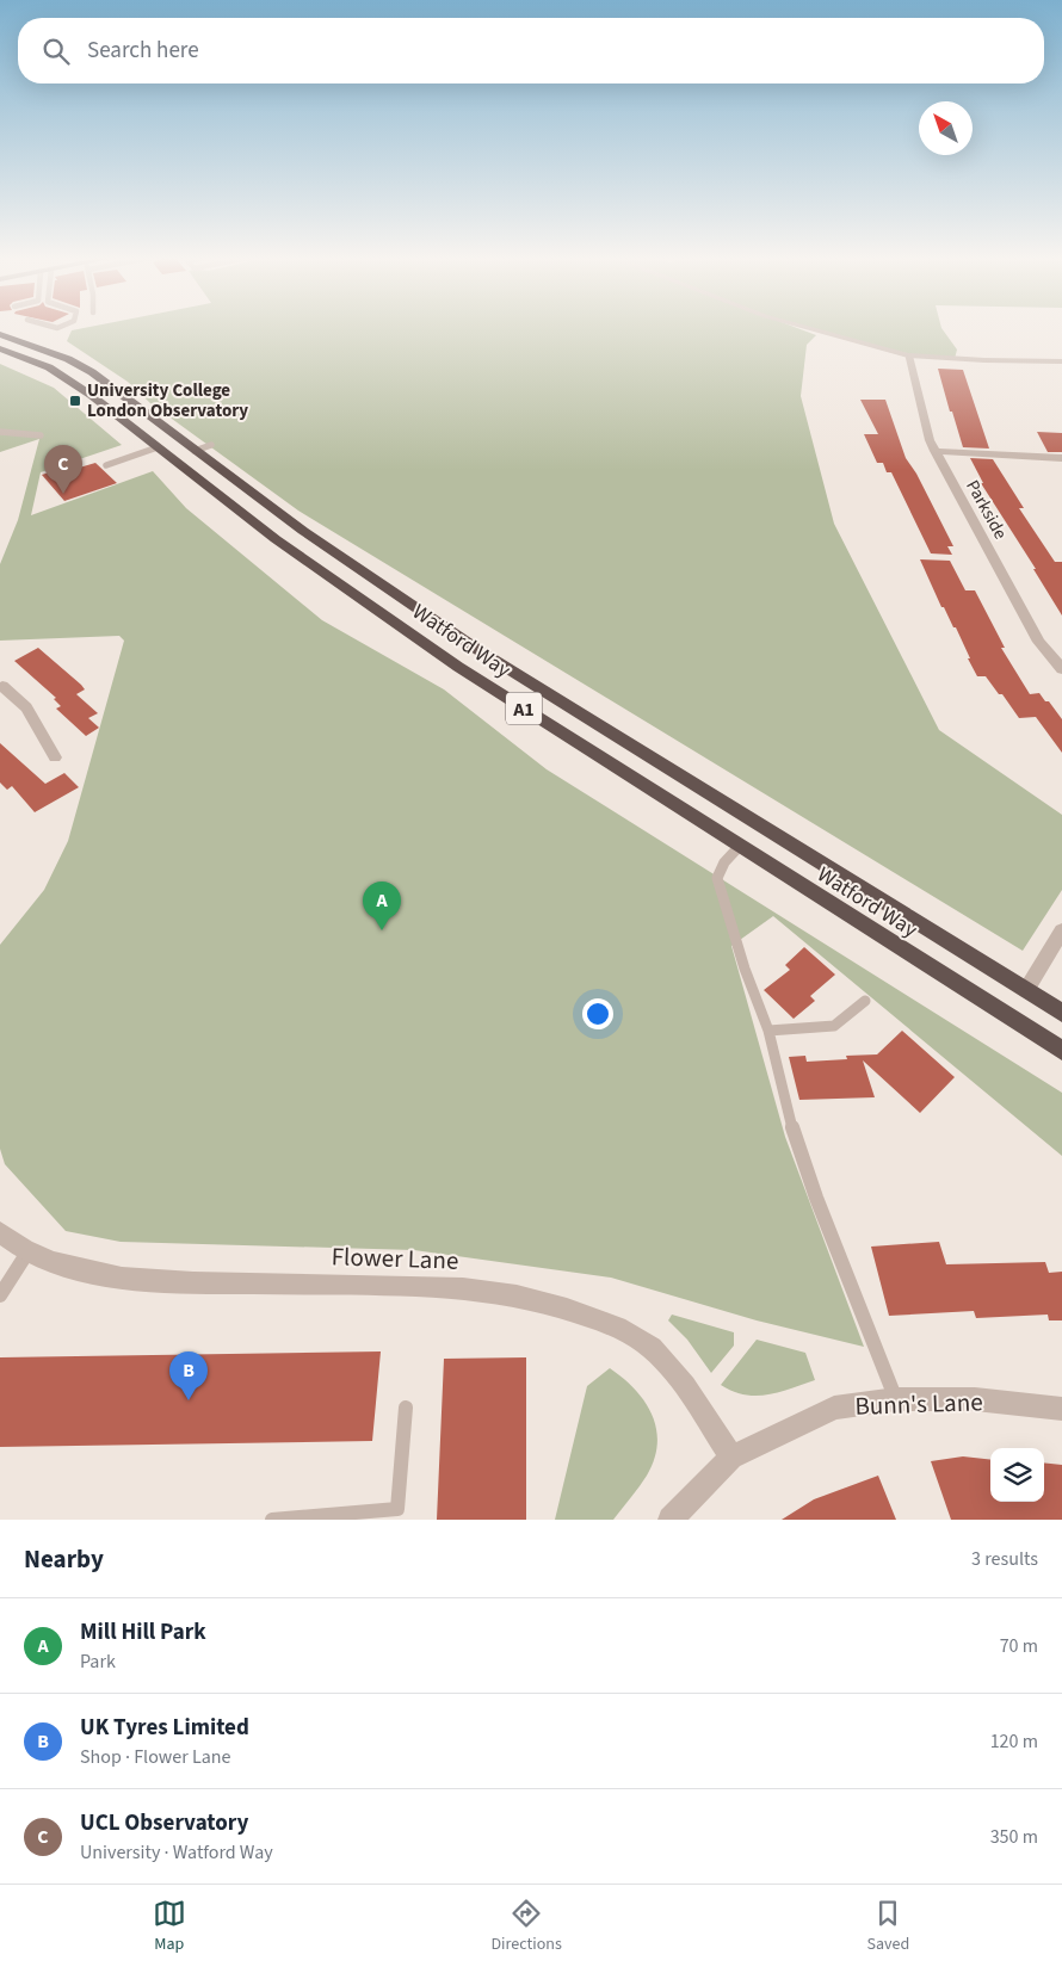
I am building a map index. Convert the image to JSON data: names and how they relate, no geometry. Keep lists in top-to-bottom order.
{
  "streets": {
    "highway": ["Watford Way", "A1"],
    "street": ["Parkside", "Flower Lane", "Bunn's Lane"]
  },
  "crossings": [
    ["Flower Lane", "Bunn's Lane"]
  ],
  "places": {
    "transit": ["University College London Observatory"]
  },
  "north": "top left",
  "page": {
    "search": "Search here",
    "pins": ["C", "A", "B"],
    "heading": ["Nearby", "3 results"],
    "list": [
      {
        "mark": "A",
        "name": "Mill Hill Park",
        "note": "Park",
        "value": "70 m"
      },
      {
        "mark": "B",
        "name": "UK Tyres Limited",
        "note": "Shop · Flower Lane",
        "value": "120 m"
      },
      {
        "mark": "C",
        "name": "UCL Observatory",
        "note": "University · Watford Way",
        "value": "350 m"
      }
    ],
    "nav": ["Map", "Directions", "Saved"]
  }
}
